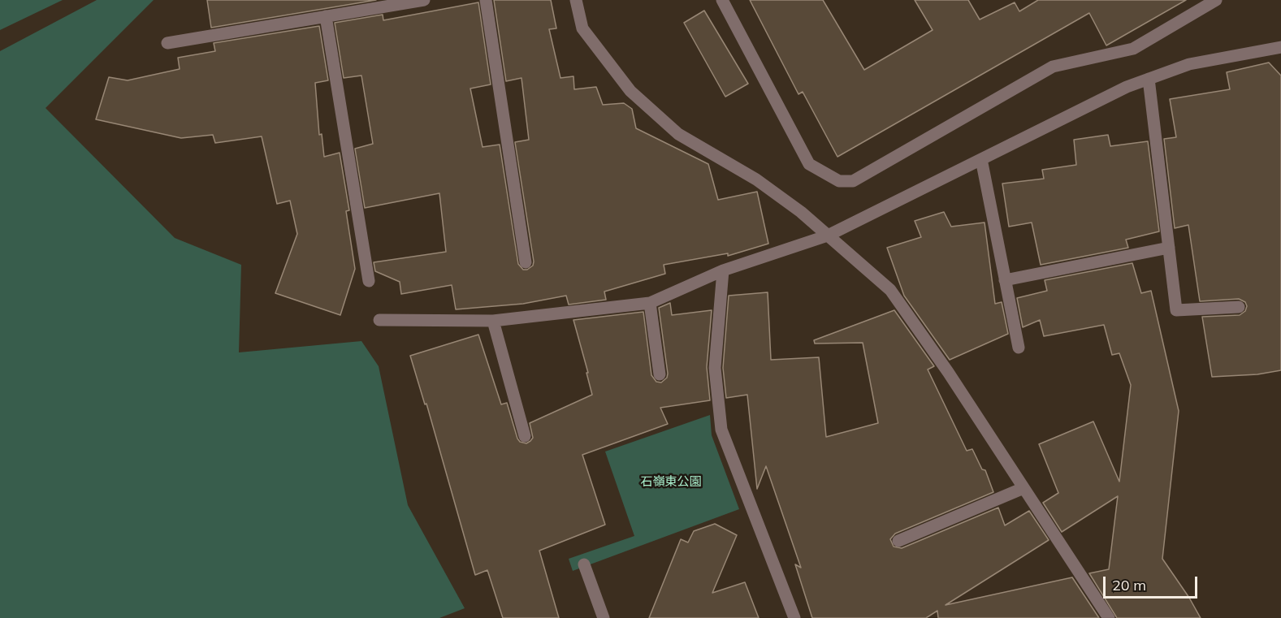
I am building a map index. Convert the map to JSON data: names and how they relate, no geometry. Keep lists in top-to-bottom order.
{
  "parks": ["石嶺東公園"],
  "scale_bar": "20 m"
}
